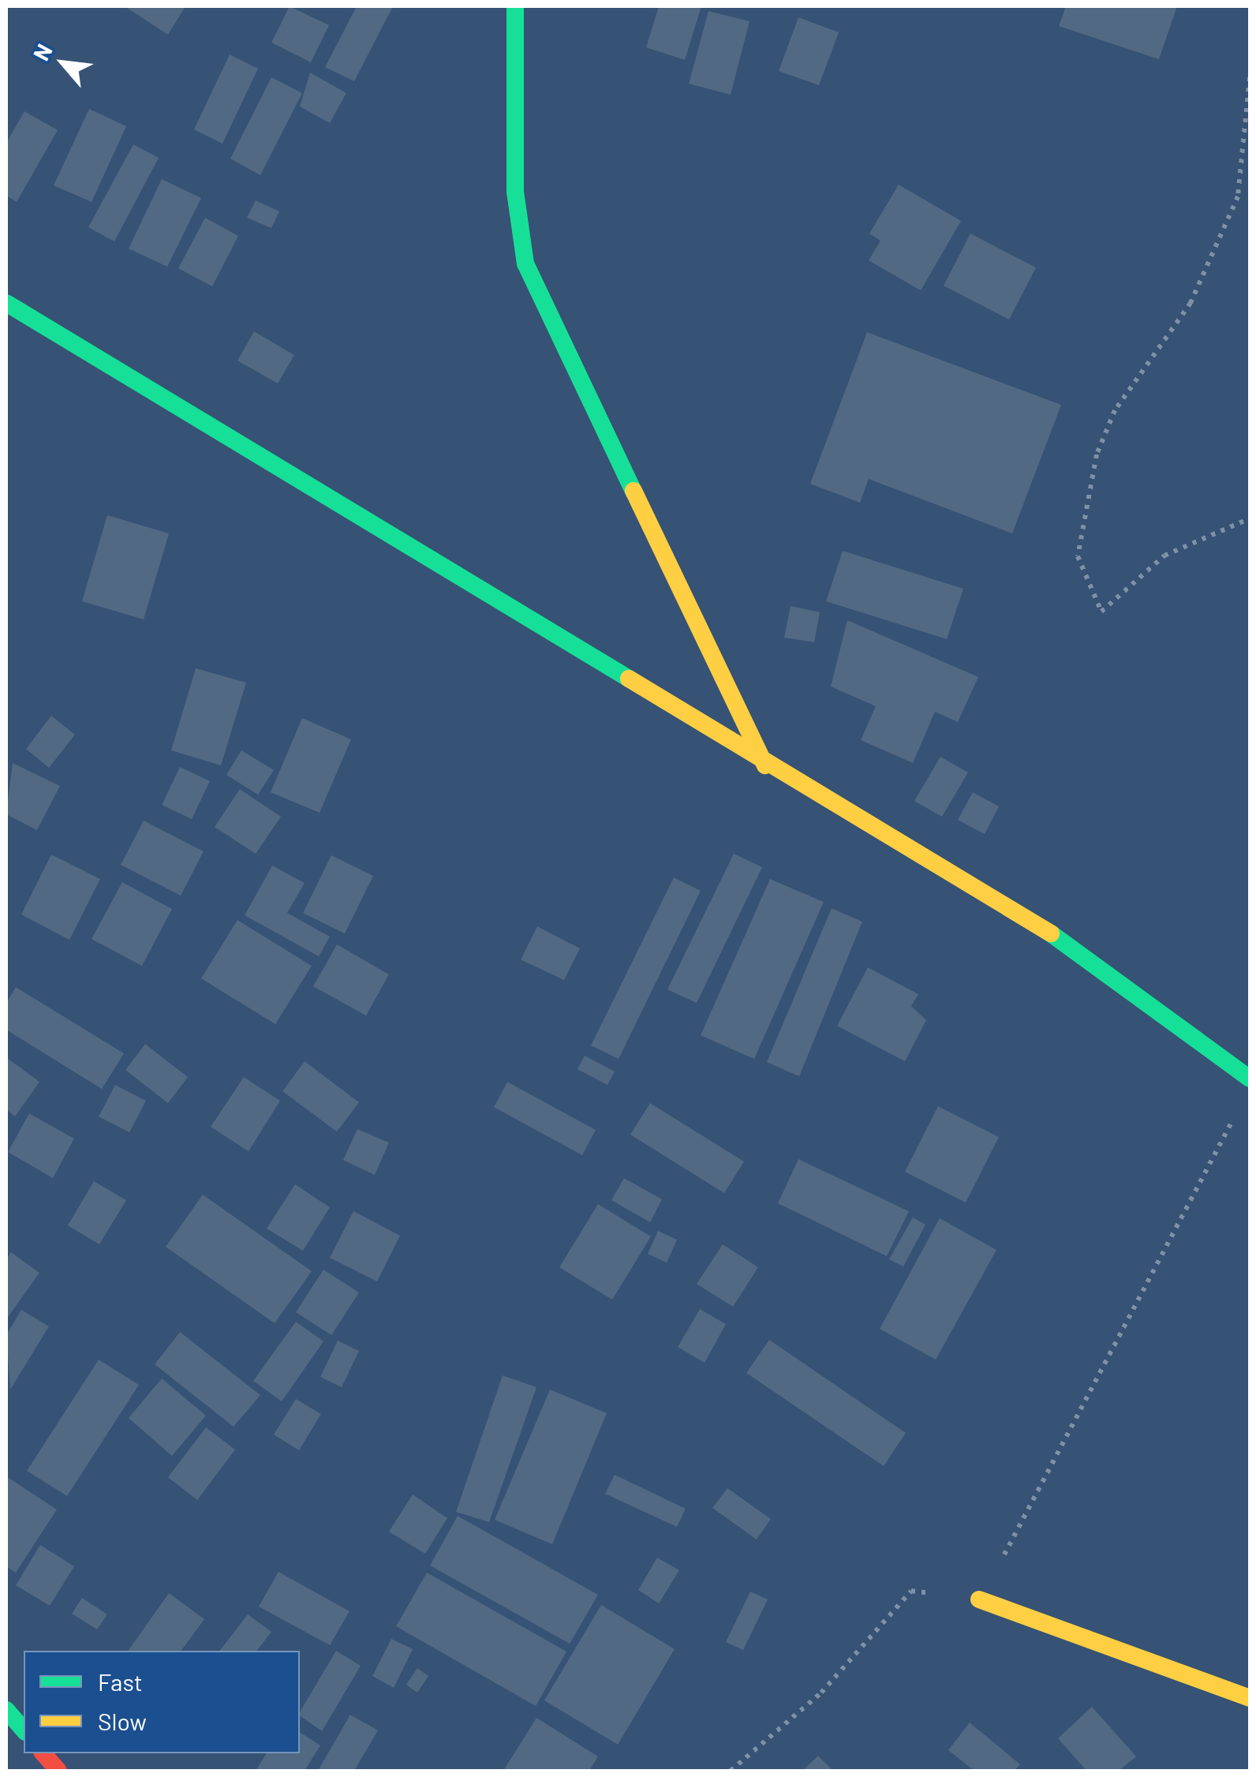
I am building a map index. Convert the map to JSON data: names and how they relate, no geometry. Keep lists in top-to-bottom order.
{
  "legend": ["Fast", "Slow"],
  "north": "top left"
}
